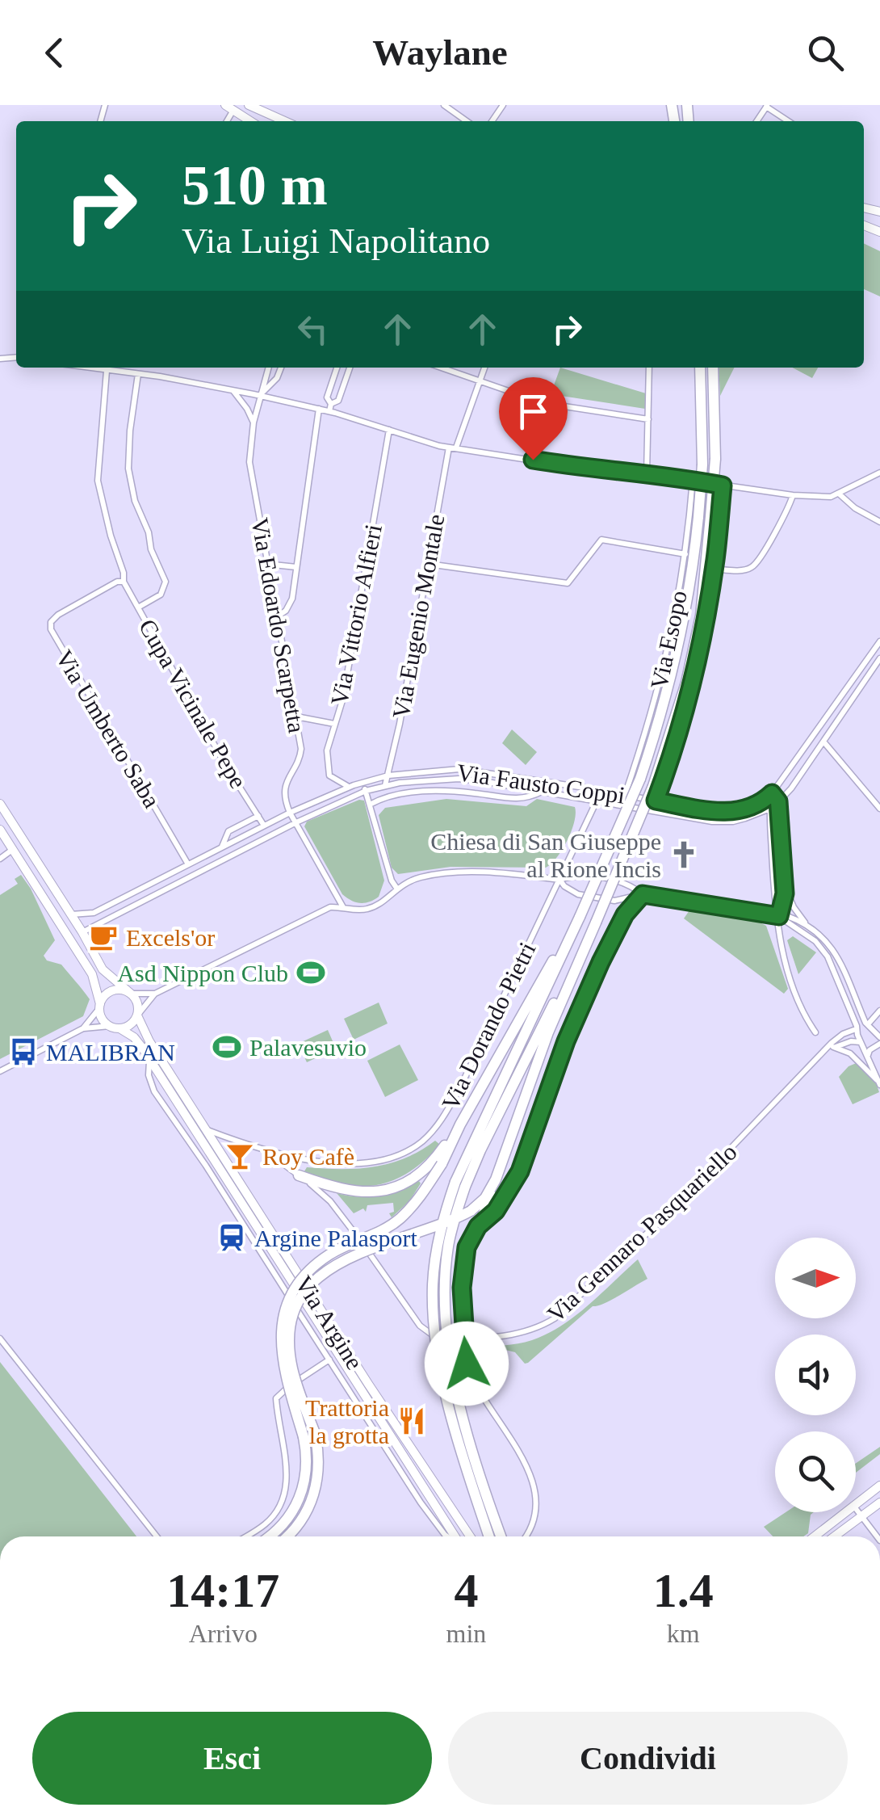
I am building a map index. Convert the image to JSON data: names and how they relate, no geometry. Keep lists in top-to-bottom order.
{
  "streets": {
    "street": [
      "Via Vittorio Alfieri",
      "Via Eugenio Montale",
      "Via Edoardo Scarpetta",
      "Via Esopo",
      "Cupa Vicinale Pepe",
      "Via Umberto Saba",
      "Via Fausto Coppi",
      "Via Dorando Pietri",
      "Via Gennaro Pasquariello",
      "Via Argine"
    ]
  },
  "crossings": [
    ["Via Vittorio Alfieri", "Via Fausto Coppi"],
    ["Via Eugenio Montale", "Via Fausto Coppi"],
    ["Via Edoardo Scarpetta", "Via Fausto Coppi"],
    ["Via Esopo", "Via Fausto Coppi"],
    ["Cupa Vicinale Pepe", "Via Umberto Saba"],
    ["Cupa Vicinale Pepe", "Via Fausto Coppi"],
    ["Via Umberto Saba", "Via Fausto Coppi"],
    ["Via Fausto Coppi", "Via Dorando Pietri"],
    ["Via Dorando Pietri", "Via Gennaro Pasquariello"],
    ["Via Dorando Pietri", "Via Argine"]
  ],
  "places": {
    "church": ["Chiesa di San Giuseppe al Rione Incis"],
    "cafe": ["Excels'or"],
    "sports": ["Asd Nippon Club", "Palavesuvio"],
    "bus stop": ["MALIBRAN"],
    "bar": ["Roy Cafè"],
    "station": ["Argine Palasport"],
    "restaurant": ["Trattoria la grotta"]
  },
  "north": "right",
  "page": {
    "header": "Waylane",
    "turn": ["510 m", "Via Luigi Napolitano"],
    "eta": [
      "14:17",
      "Arrivo",
      "4",
      "min",
      "1.4",
      "km"
    ],
    "buttons": ["Esci", "Condividi"]
  }
}
